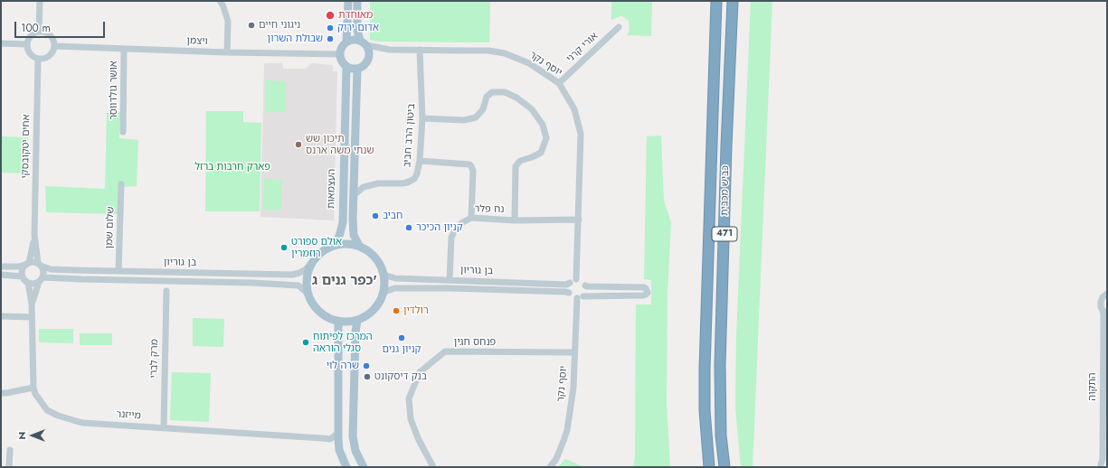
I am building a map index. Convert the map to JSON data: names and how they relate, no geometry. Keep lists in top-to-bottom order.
{
  "streets": {
    "highway": ["כביש מכבית", "471"],
    "main road": ["העצמאות"],
    "street": [
      "ויצמן",
      "אורי קרני",
      "יוסף נקר",
      "אושר גולדווסר",
      "ביטון הרב חביב",
      "אחים יטקובסקי",
      "נח פלר",
      "שלום שמן",
      "בן גוריון",
      "פנחס חגין",
      "מרק לברי",
      "התקוה",
      "מייזנר"
    ]
  },
  "crossings": [
    ["ויצמן", "יוסף נקר"],
    ["ויצמן", "אושר גולדווסר"],
    ["ויצמן", "אחים יטקובסקי"],
    ["ויצמן", "העצמאות"],
    ["אורי קרני", "יוסף נקר"],
    ["יוסף נקר", "ביטון הרב חביב"],
    ["יוסף נקר", "העצמאות"],
    ["יוסף נקר", "נח פלר"],
    ["יוסף נקר", "בן גוריון"],
    ["יוסף נקר", "פנחס חגין"],
    ["אחים יטקובסקי", "בן גוריון"],
    ["אחים יטקובסקי", "מייזנר"],
    ["העצמאות", "בן גוריון"],
    ["נח פלר", "בן גוריון"],
    ["שלום שמן", "בן גוריון"],
    ["בן גוריון", "מייזנר"],
    ["מרק לברי", "מייזנר"]
  ],
  "districts": ["כפר גנים ג'"],
  "parks": ["פארק חרבות ברזל"],
  "places": [
    "מאוחדת",
    "ניגוני חיים",
    "אדום ירוק",
    "שבולת השרון",
    "תיכון שש שנתי משה ארנס",
    "חביב",
    "קניון הכיכר",
    "אולם ספורט רוזמרין",
    "רולדין",
    "קניון גנים",
    "המרכז לפיתוח סגלי הוראה",
    "שרה לוי",
    "בנק דיסקונט"
  ],
  "scale_bar": "100 m",
  "north": "left"
}
